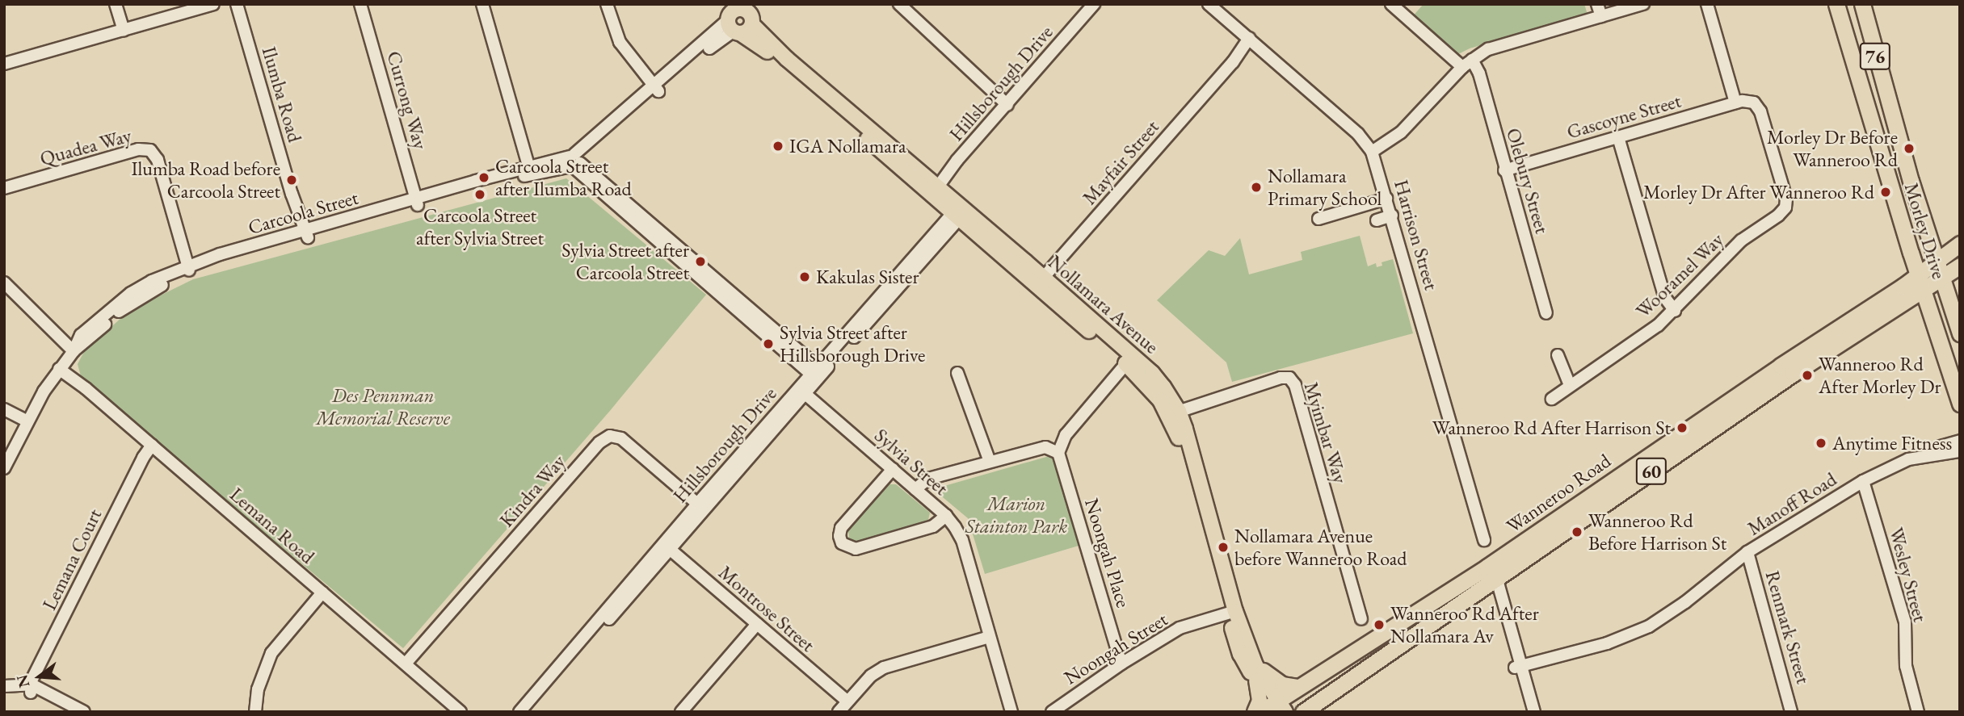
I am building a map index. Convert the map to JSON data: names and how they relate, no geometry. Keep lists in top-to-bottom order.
{
  "streets": {
    "highway": [
      "76",
      "Morley Drive",
      "60",
      "Wanneroo Road"
    ],
    "main road": ["Nollamara Avenue"],
    "street": [
      "Hillsborough Drive",
      "Ilumba Road",
      "Currong Way",
      "Gascoyne Street",
      "Quadea Way",
      "Mayfair Street",
      "Olebury Street",
      "Carcoola Street",
      "Harrison Street",
      "Wooramel Way",
      "Myimbar Way",
      "Sylvia Street",
      "Kindra Way",
      "Manoff Road",
      "Lemana Road",
      "Noongah Place",
      "Lemana Court",
      "Wesley Street",
      "Montrose Street",
      "Renmark Street",
      "Noongah Street"
    ]
  },
  "crossings": [
    ["Hillsborough Drive", "Nollamara Avenue"],
    ["Hillsborough Drive", "Sylvia Street"],
    ["Hillsborough Drive", "Kindra Way"],
    ["Hillsborough Drive", "Montrose Street"],
    ["Ilumba Road", "Carcoola Street"],
    ["Currong Way", "Carcoola Street"],
    ["Gascoyne Street", "Olebury Street"],
    ["Gascoyne Street", "Wooramel Way"],
    ["Quadea Way", "Carcoola Street"],
    ["Mayfair Street", "Harrison Street"],
    ["Mayfair Street", "Nollamara Avenue"],
    ["Carcoola Street", "Nollamara Avenue"],
    ["Carcoola Street", "Lemana Road"],
    ["Morley Drive", "Wanneroo Road"],
    ["Nollamara Avenue", "Myimbar Way"],
    ["Nollamara Avenue", "Wanneroo Road"],
    ["Nollamara Avenue", "Noongah Street"],
    ["Kindra Way", "Lemana Road"],
    ["Manoff Road", "Wesley Street"],
    ["Manoff Road", "Renmark Street"],
    ["Lemana Road", "Lemana Court"],
    ["Noongah Place", "Noongah Street"]
  ],
  "parks": ["Des Pennman Memorial Reserve", "Marion Stainton Park"],
  "places": [
    "IGA Nollamara",
    "Morley Dr Before Wanneroo Rd",
    "Carcoola Street after Ilumba Road",
    "Ilumba Road before Carcoola Street",
    "Nollamara Primary School",
    "Morley Dr After Wanneroo Rd",
    "Carcoola Street after Sylvia Street",
    "Sylvia Street after Carcoola Street",
    "Kakulas Sister",
    "Sylvia Street after Hillsborough Drive",
    "Wanneroo Rd After Morley Dr",
    "Wanneroo Rd After Harrison St",
    "Anytime Fitness",
    "Wanneroo Rd Before Harrison St",
    "Nollamara Avenue before Wanneroo Road",
    "Wanneroo Rd After Nollamara Av"
  ],
  "north": "left"
}
